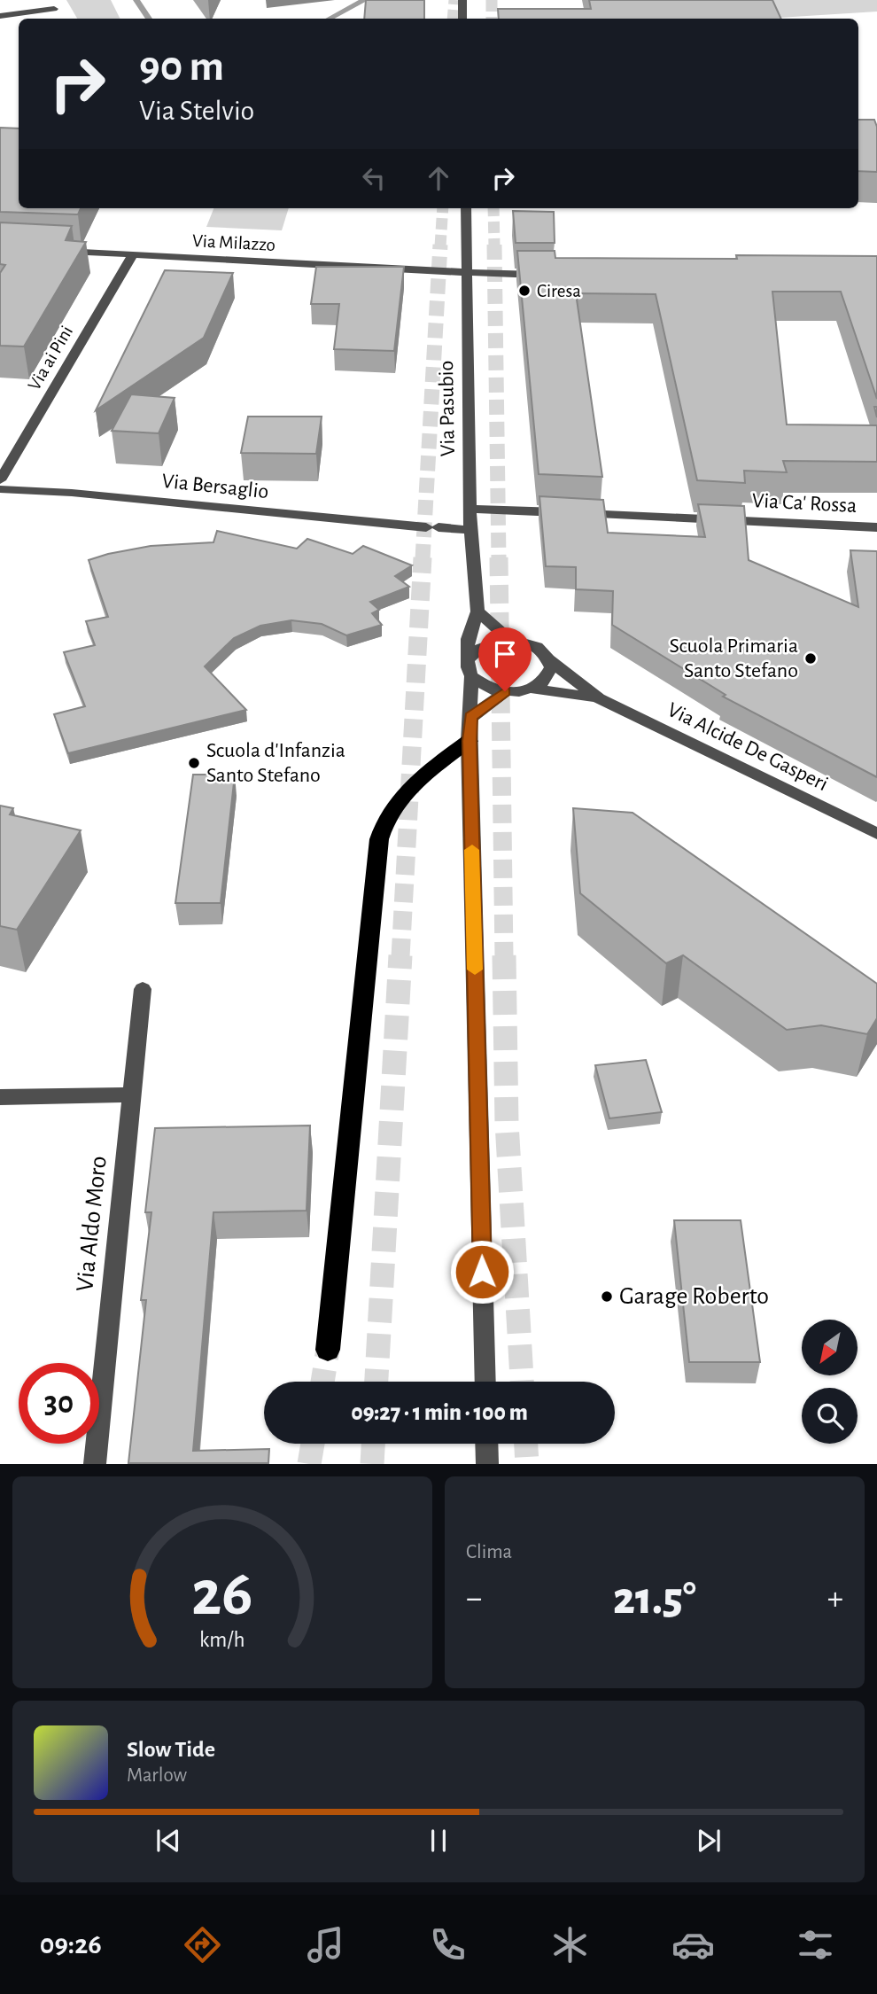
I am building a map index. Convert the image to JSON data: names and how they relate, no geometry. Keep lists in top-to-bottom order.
{
  "streets": {
    "street": [
      "Via Milazzo",
      "Via ai Pini",
      "Via Pasubio",
      "Via Bersaglio",
      "Via Ca' Rossa",
      "Via Alcide De Gasperi",
      "Via Aldo Moro"
    ]
  },
  "crossings": [
    ["Via Milazzo", "Via ai Pini"],
    ["Via Milazzo", "Via Pasubio"],
    ["Via Pasubio", "Via Bersaglio"],
    ["Via Pasubio", "Via Ca' Rossa"],
    ["Via Pasubio", "Via Alcide De Gasperi"]
  ],
  "places": [
    "Ciresa",
    "Scuola Primaria Santo Stefano",
    "Scuola d'Infanzia Santo Stefano",
    "Garage Roberto"
  ],
  "north": "bottom left",
  "page": {
    "turn": ["90 m", "Via Stelvio"],
    "limit": "30",
    "trip": "09:27 · 1 min · 100 m",
    "tile": "Clima",
    "heat": ["−", "21.5°", "+"],
    "song": ["Slow Tide", "Marlow"],
    "tabs": "09:26",
    "gauge": ["26", "km/h"]
  }
}
